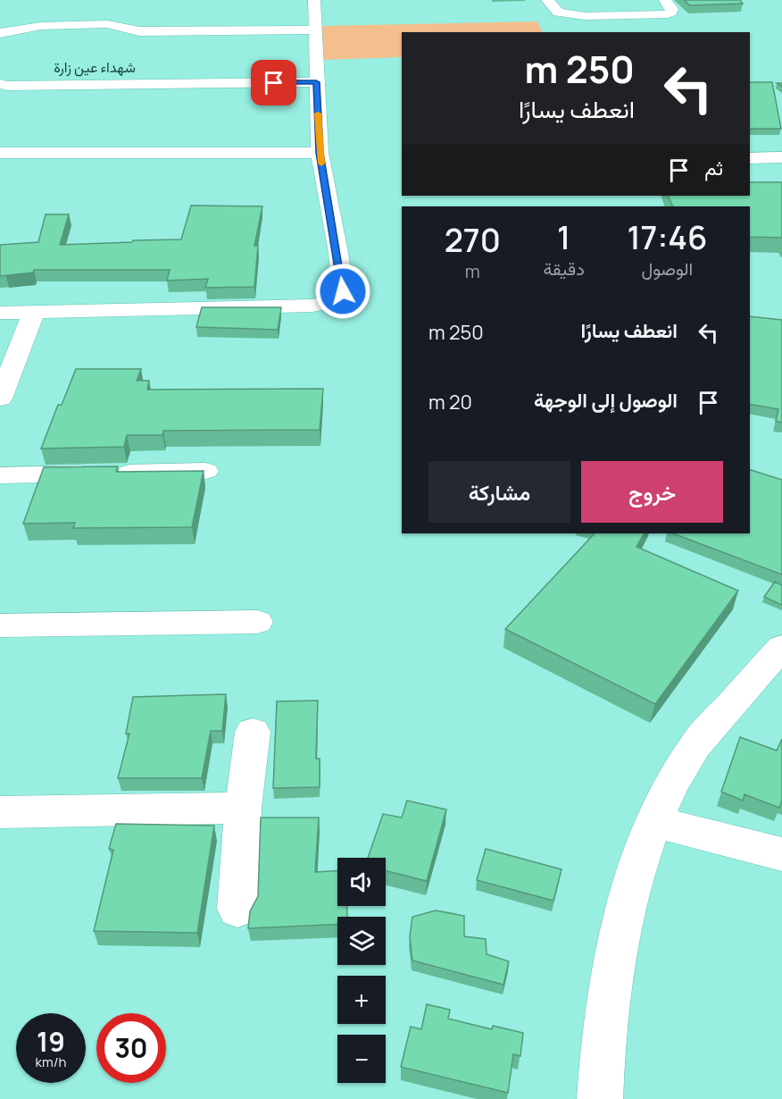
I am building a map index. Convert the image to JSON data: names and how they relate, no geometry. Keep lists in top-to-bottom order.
{
  "districts": ["شهداء عين زارة"],
  "page": {
    "turn": ["250 m", "انعطف يسارًا"],
    "then": "ثم",
    "eta": [
      "17:46",
      "الوصول",
      "1",
      "دقيقة",
      "270",
      "m"
    ],
    "list": [
      {
        "name": "انعطف يسارًا",
        "value": "250 m"
      },
      {
        "name": "الوصول إلى الوجهة",
        "value": "20 m"
      }
    ],
    "buttons": ["خروج", "مشاركة"],
    "map_buttons": ["+", "−"],
    "speed": "19 km/h",
    "limit": "30"
  }
}
